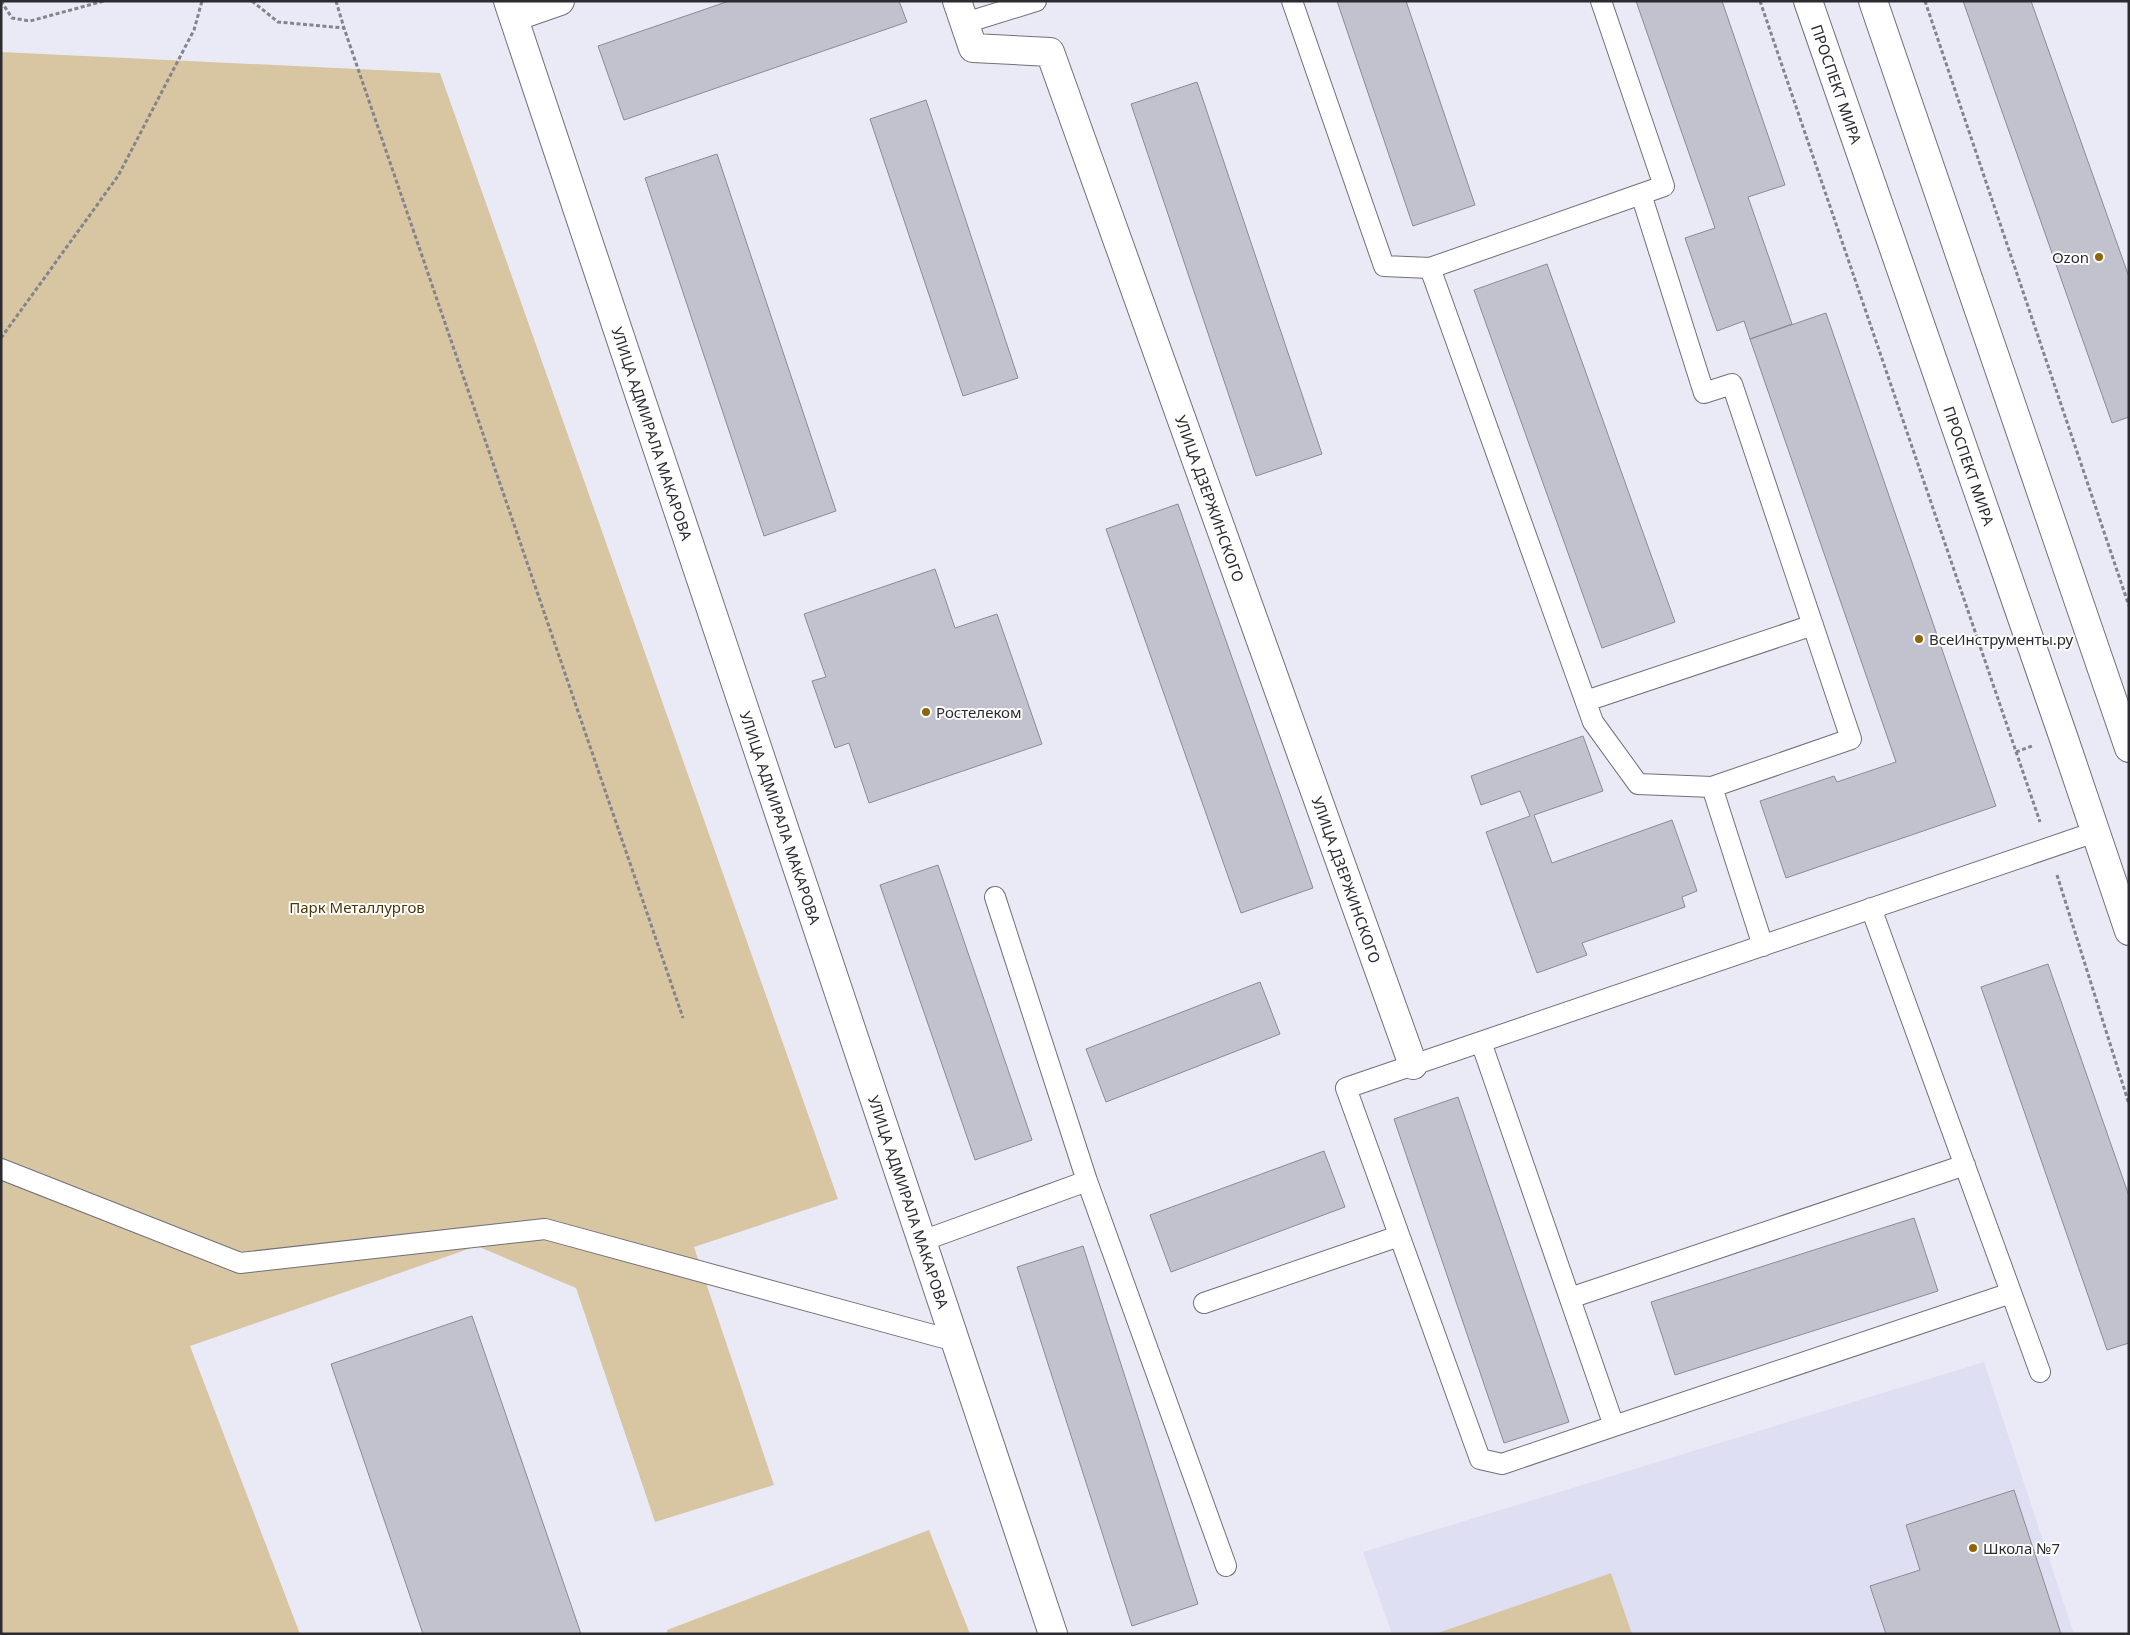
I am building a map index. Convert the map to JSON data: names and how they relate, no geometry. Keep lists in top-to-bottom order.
{
  "streets": {
    "street": ["ПРОСПЕКТ МИРА", "УЛИЦА АДМИРАЛА МАКАРОВА", "УЛИЦА ДЗЕРЖИНСКОГО"]
  },
  "parks": ["Парк Металлургов"],
  "places": [
    "Ozon",
    "ВсеИнструменты.ру",
    "Ростелеком",
    "Школа №7"
  ]
}
